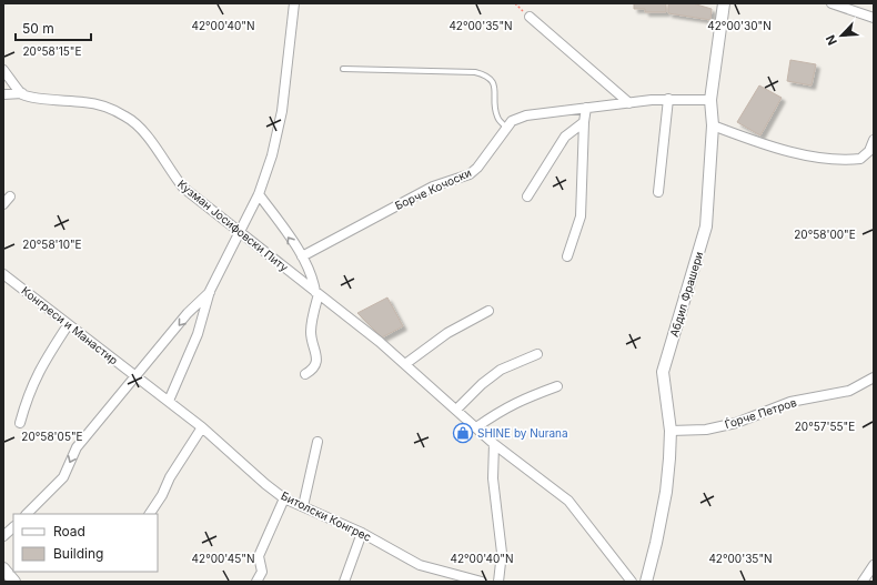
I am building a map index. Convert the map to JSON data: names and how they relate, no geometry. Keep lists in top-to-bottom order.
{
  "streets": {
    "street": [
      "Борче Кочоски",
      "Кузман Јосифовски Питу",
      "Абдил Фрашери",
      "Конгреси и Манастир",
      "Ѓорче Петров",
      "Битолски Конгрес"
    ]
  },
  "crossings": [
    ["Борче Кочоски", "Абдил Фрашери"],
    ["Абдил Фрашери", "Ѓорче Петров"],
    ["Конгреси и Манастир", "Битолски Конгрес"]
  ],
  "places": {
    "shop": ["SHINE by Nurana"]
  },
  "legend": ["Road", "Building"],
  "scale_bar": "50 m",
  "north": "bottom left",
  "coordinates": [
    "42°00'40\"N",
    "42°00'35\"N",
    "42°00'30\"N",
    "20°58'15\"E",
    "20°58'00\"E",
    "20°58'10\"E",
    "20°57'55\"E",
    "20°58'05\"E",
    "42°00'45\"N"
  ]
}
